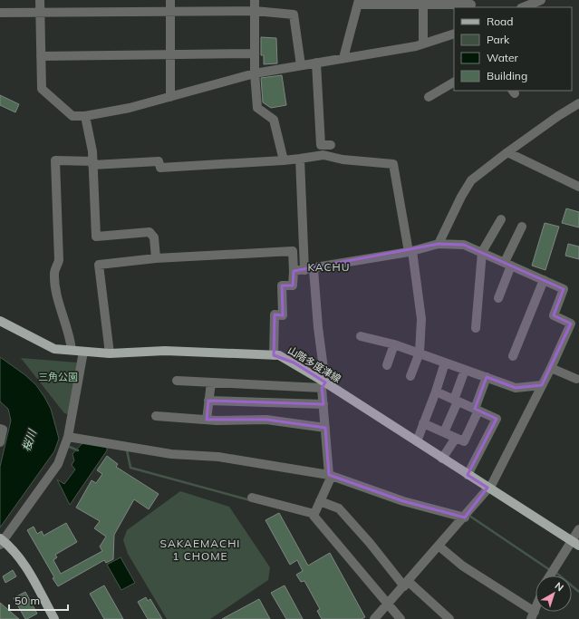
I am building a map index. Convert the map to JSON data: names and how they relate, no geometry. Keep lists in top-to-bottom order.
{
  "streets": {
    "main road": ["山階多度津線"]
  },
  "districts": ["KACHU", "SAKAEMACHI 1 CHOME"],
  "water": ["桜川"],
  "parks": ["三角公園"],
  "legend": [
    "Road",
    "Park",
    "Water",
    "Building"
  ],
  "scale_bar": "50 m",
  "north": "top right"
}
